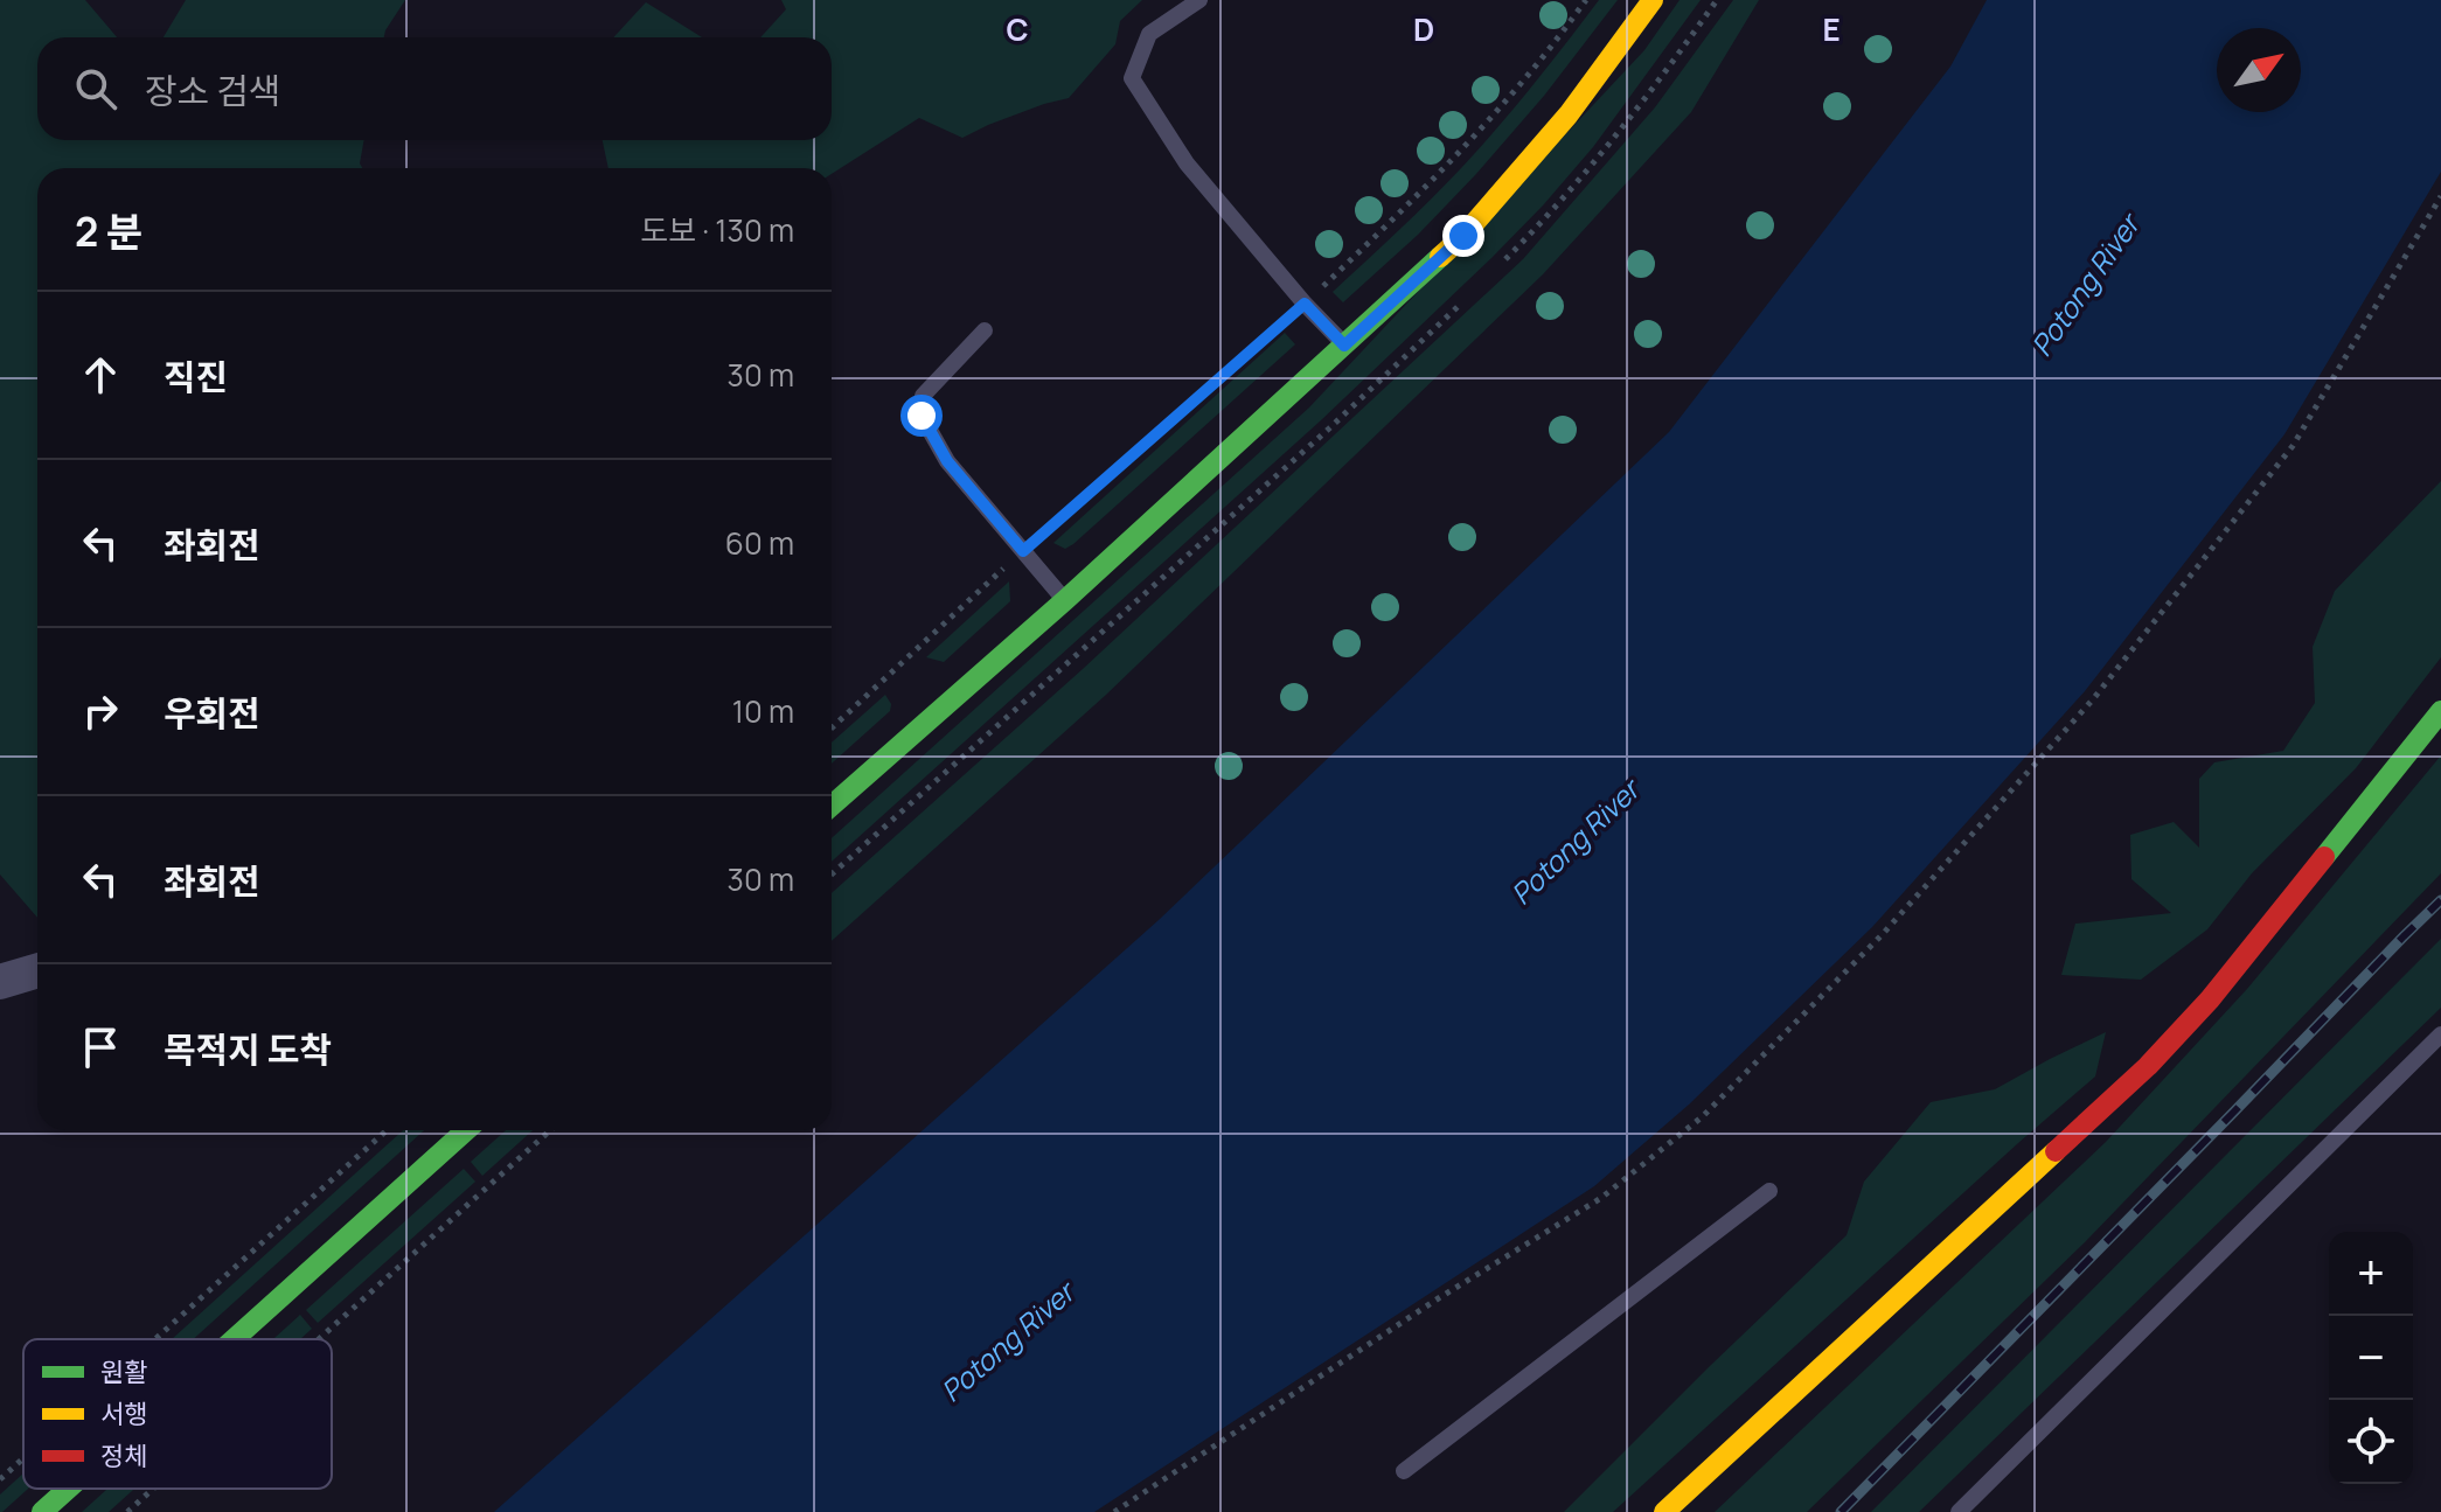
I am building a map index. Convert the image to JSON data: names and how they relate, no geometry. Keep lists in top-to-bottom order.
{
  "water": ["Potong River"],
  "legend": ["원활", "서행", "정체"],
  "north": "top right",
  "page": {
    "search": "장소 검색",
    "heading": ["2 분", "도보 · 130 m"],
    "list": [
      ["직진", "30 m"],
      ["좌회전", "60 m"],
      ["우회전", "10 m"],
      ["좌회전", "30 m"],
      "목적지 도착"
    ],
    "map_buttons": ["+", "−"]
  },
  "grid": {
    "columns": ["C", "D", "E"]
  }
}
